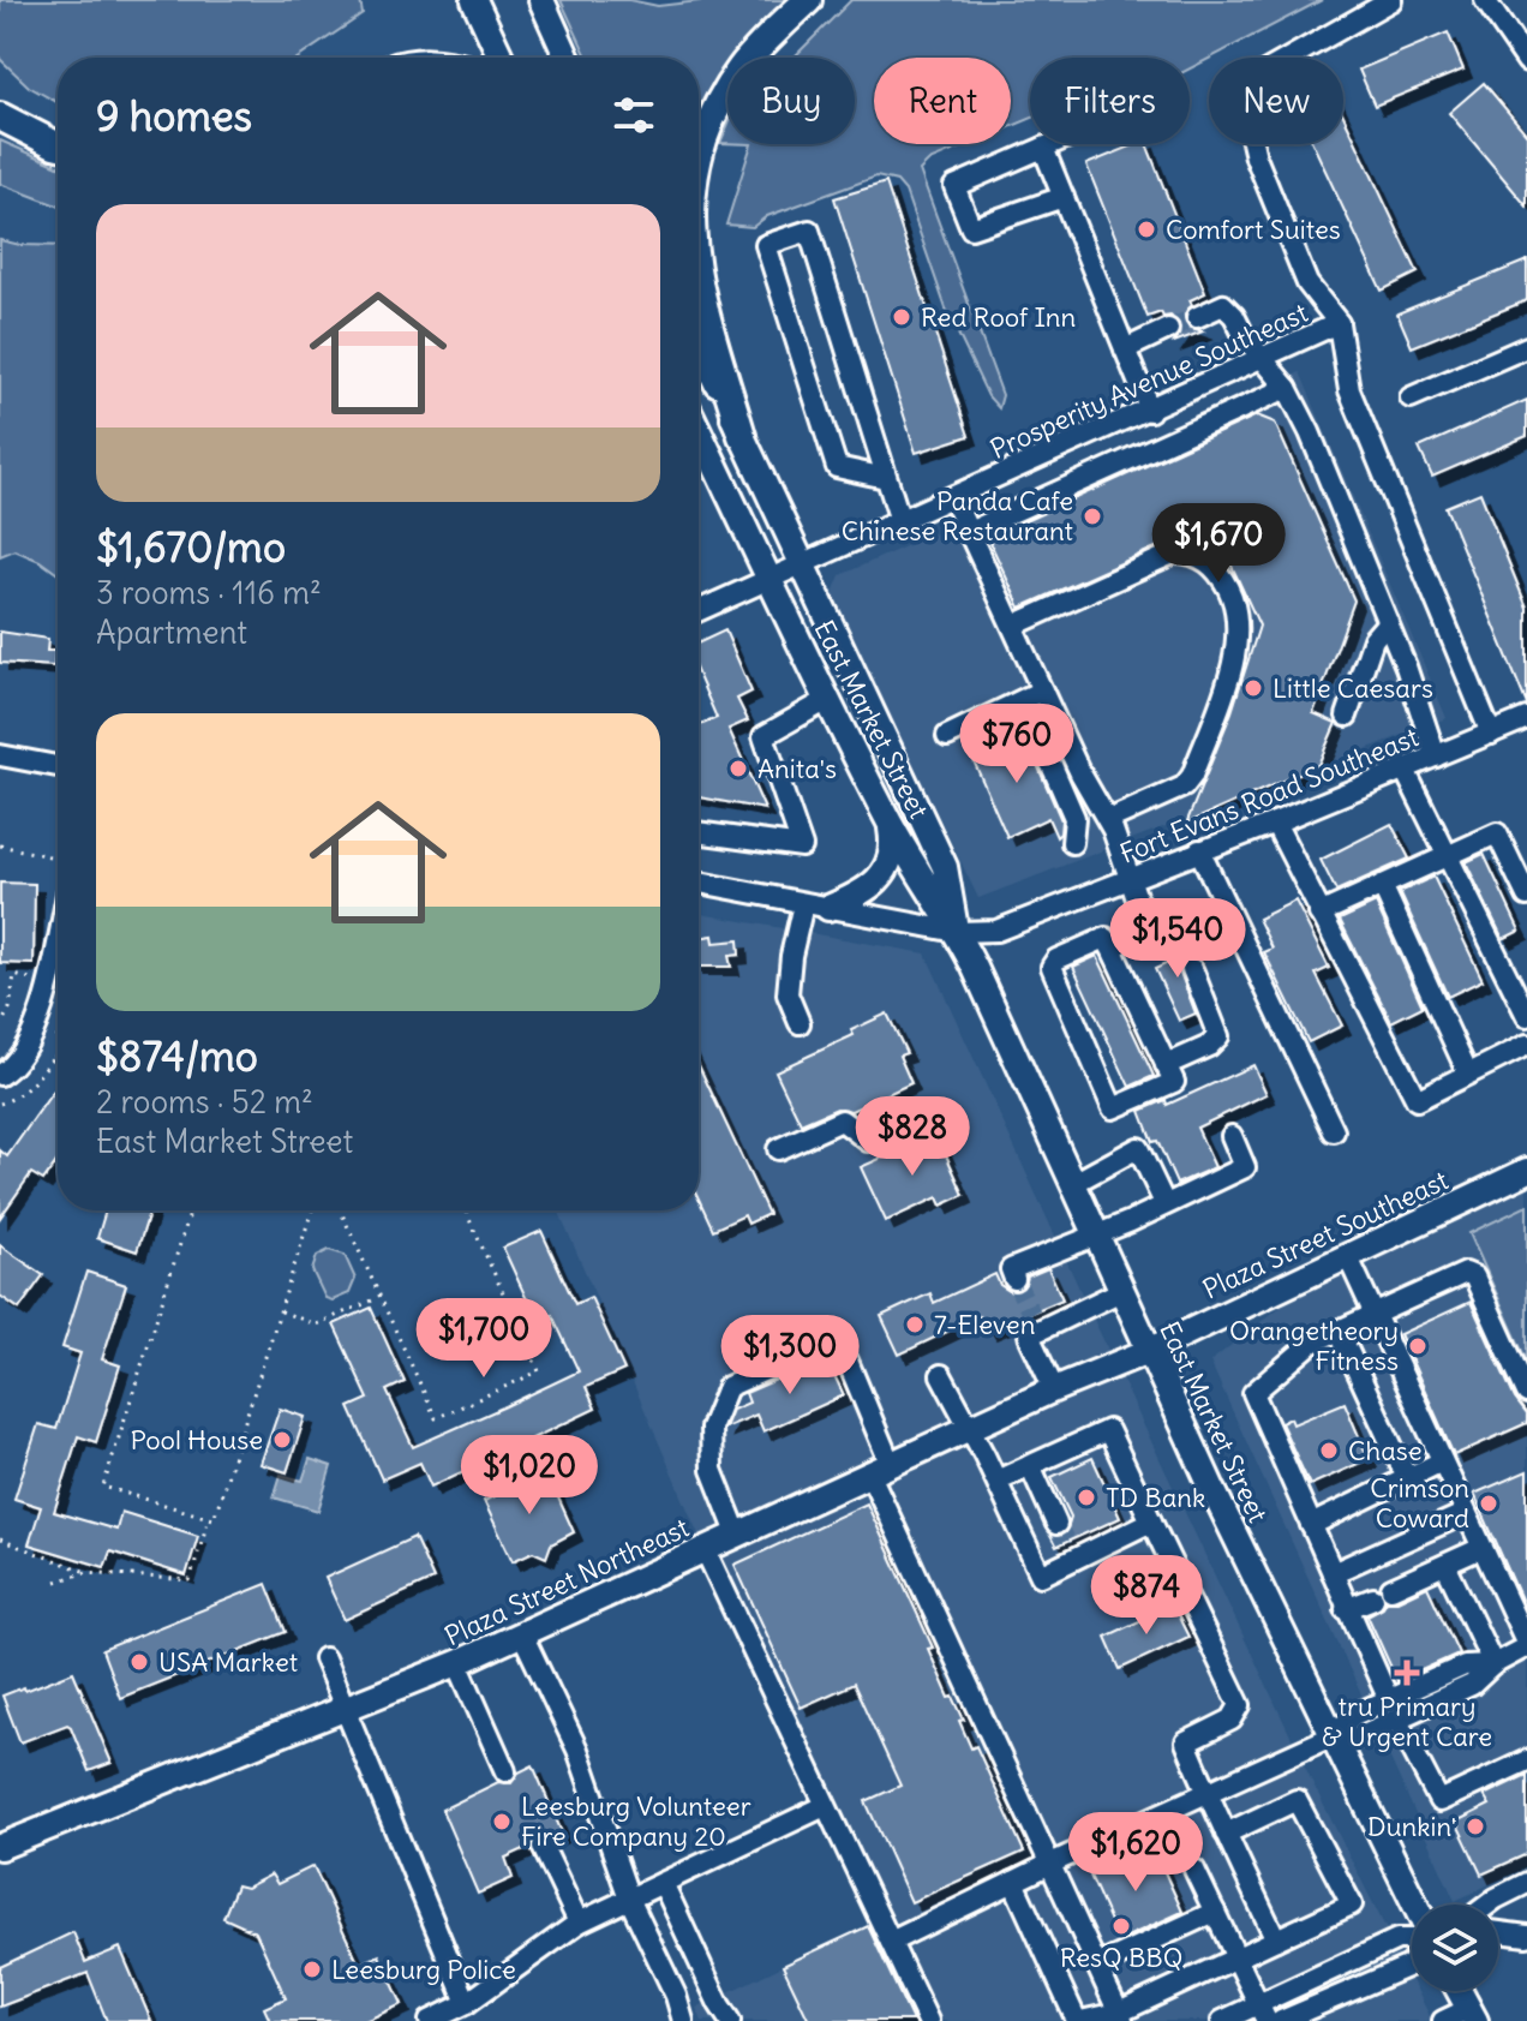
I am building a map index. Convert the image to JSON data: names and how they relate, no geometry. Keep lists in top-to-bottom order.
{
  "streets": {
    "main road": ["East Market Street", "Plaza Street Southeast", "Plaza Street Northeast"],
    "street": ["Prosperity Avenue Southeast", "Fort Evans Road Southeast"]
  },
  "crossings": [
    ["Prosperity Avenue Southeast", "East Market Street"],
    ["East Market Street", "Fort Evans Road Southeast"],
    ["East Market Street", "Plaza Street Southeast"],
    ["East Market Street", "Plaza Street Northeast"],
    ["Plaza Street Southeast", "Plaza Street Northeast"]
  ],
  "places": {
    "other": [
      "Comfort Suites",
      "Red Roof Inn",
      "Panda Cafe Chinese Restaurant",
      "Little Caesars",
      "Anita's",
      "7-Eleven",
      "Orangetheory Fitness",
      "Pool House",
      "Chase",
      "TD Bank",
      "Crimson Coward",
      "USA Market",
      "Leesburg Volunteer Fire Company 20",
      "Dunkin'",
      "ResQ BBQ",
      "Leesburg Police"
    ],
    "health": ["tru Primary & Urgent Care"]
  },
  "page": {
    "chip": [
      "Buy",
      "Rent",
      "Filters",
      "New"
    ],
    "heading": "9 homes",
    "list": [
      {
        "name": "$1,670/mo",
        "note": "3 rooms · 116 m² · Apartment"
      },
      {
        "name": "$874/mo",
        "note": "2 rooms · 52 m² · East Market Street"
      }
    ],
    "price": [
      "$1,670",
      "$760",
      "$1,540",
      "$828",
      "$1,700",
      "$1,300",
      "$1,020",
      "$874",
      "$1,620"
    ]
  }
}
